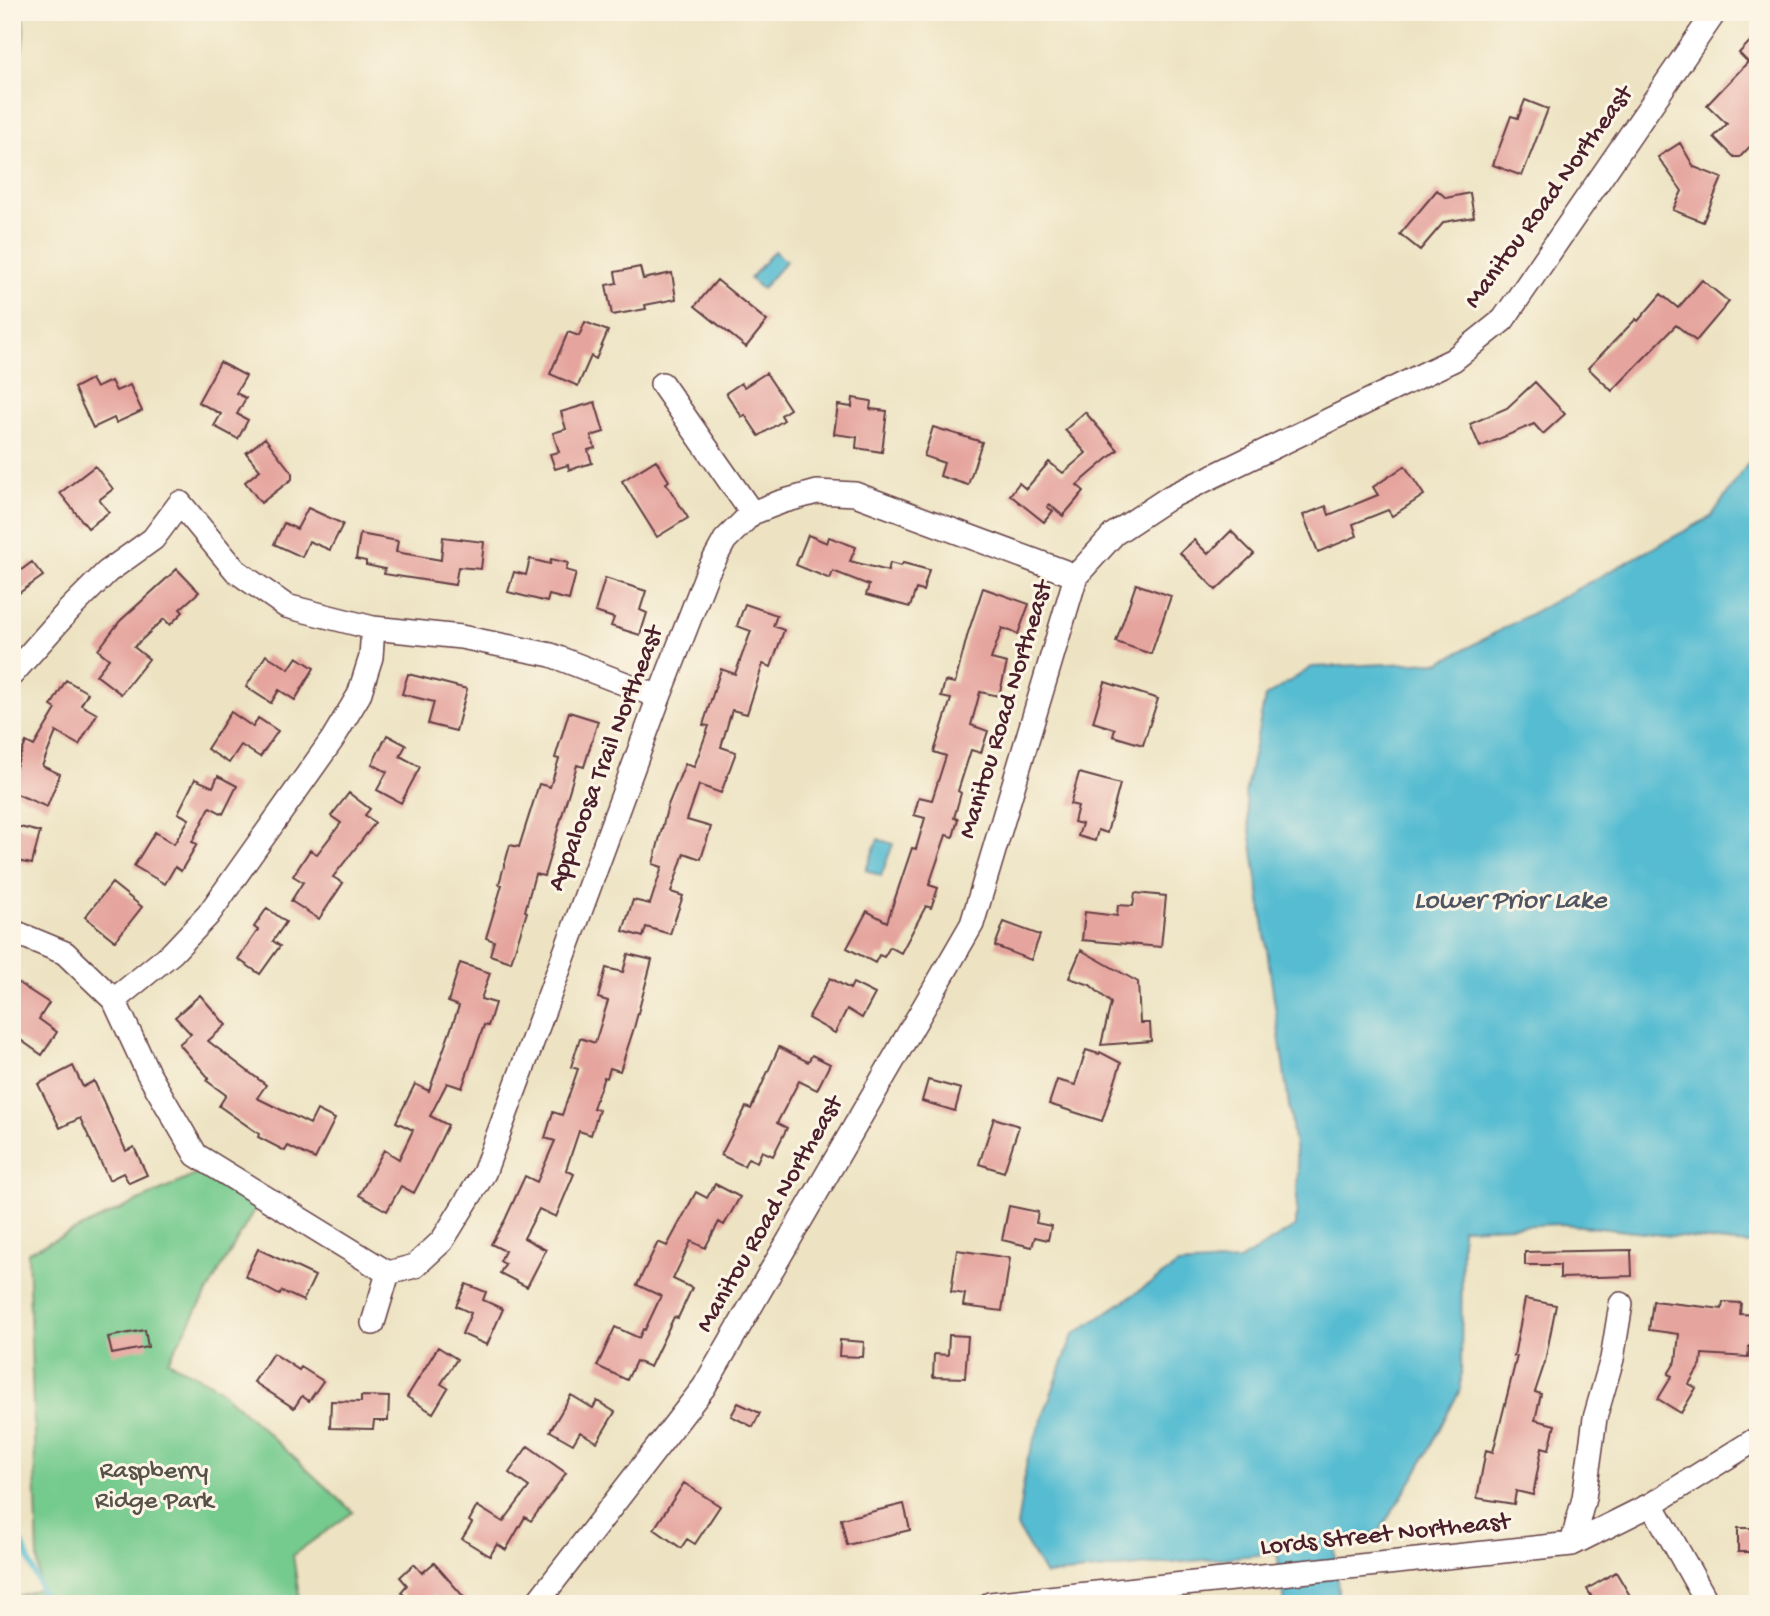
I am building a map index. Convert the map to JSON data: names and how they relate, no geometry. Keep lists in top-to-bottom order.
{
  "streets": {
    "street": ["Manitou Road Northeast", "Appaloosa Trail Northeast", "Lords Street Northeast"]
  },
  "crossings": [
    ["Manitou Road Northeast", "Appaloosa Trail Northeast"]
  ],
  "water": ["Lower Prior Lake"],
  "parks": ["Raspberry Ridge Park"]
}
